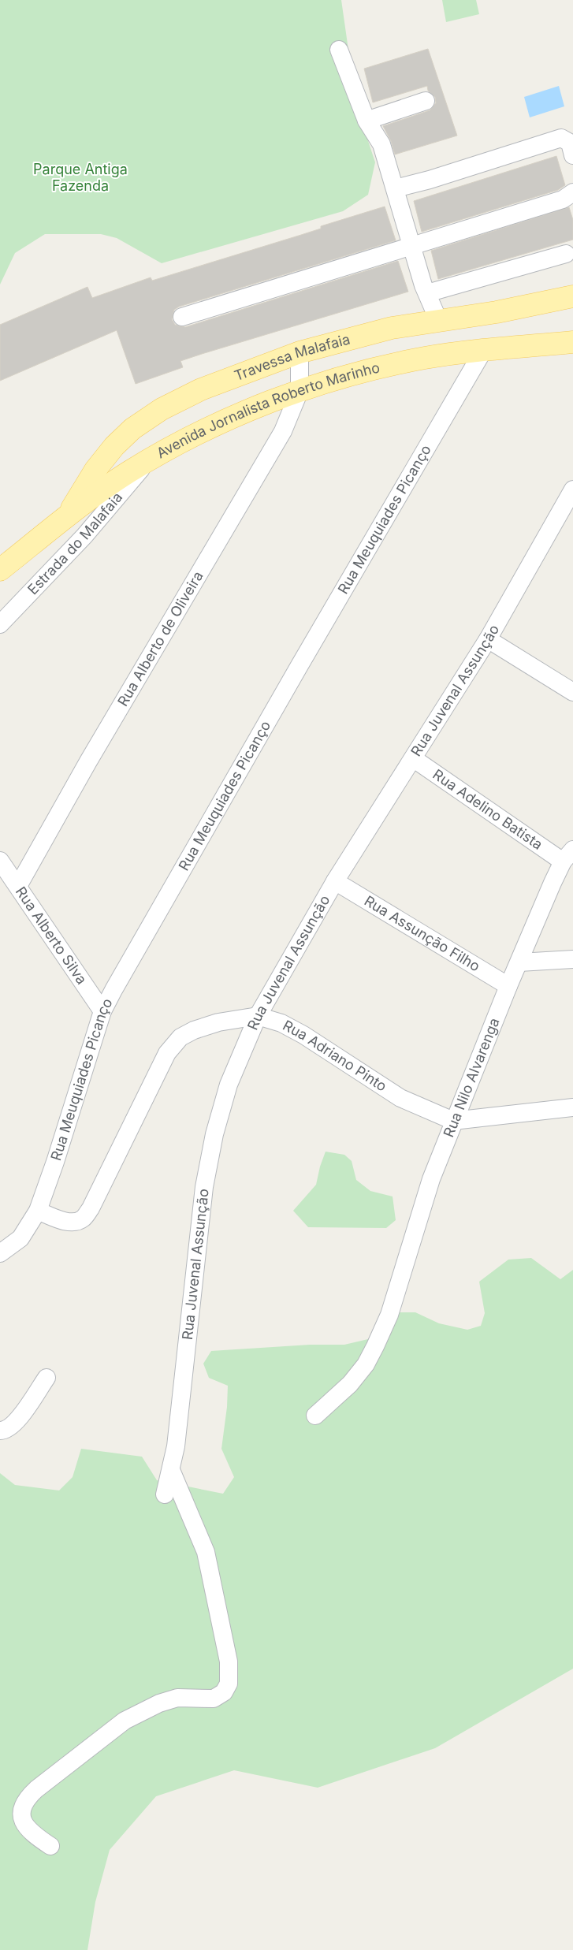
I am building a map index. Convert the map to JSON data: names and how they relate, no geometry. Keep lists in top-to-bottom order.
{
  "streets": {
    "main road": ["Travessa Malafaia", "Avenida Jornalista Roberto Marinho"],
    "street": [
      "Rua Meuquiades Picanço",
      "Estrada do Malafaia",
      "Rua Alberto de Oliveira",
      "Rua Juvenal Assunção",
      "Rua Adelino Batista",
      "Rua Assunção Filho",
      "Rua Alberto Silva",
      "Rua Adriano Pinto",
      "Rua Nilo Alvarenga"
    ]
  },
  "crossings": [
    ["Travessa Malafaia", "Avenida Jornalista Roberto Marinho"],
    ["Avenida Jornalista Roberto Marinho", "Rua Meuquiades Picanço"],
    ["Avenida Jornalista Roberto Marinho", "Estrada do Malafaia"],
    ["Avenida Jornalista Roberto Marinho", "Rua Alberto de Oliveira"],
    ["Rua Meuquiades Picanço", "Rua Alberto Silva"],
    ["Rua Meuquiades Picanço", "Rua Adriano Pinto"],
    ["Rua Alberto de Oliveira", "Rua Alberto Silva"],
    ["Rua Juvenal Assunção", "Rua Adelino Batista"],
    ["Rua Juvenal Assunção", "Rua Assunção Filho"],
    ["Rua Juvenal Assunção", "Rua Adriano Pinto"],
    ["Rua Adelino Batista", "Rua Nilo Alvarenga"],
    ["Rua Assunção Filho", "Rua Nilo Alvarenga"],
    ["Rua Adriano Pinto", "Rua Nilo Alvarenga"]
  ],
  "parks": ["Parque Antiga Fazenda"]
}
